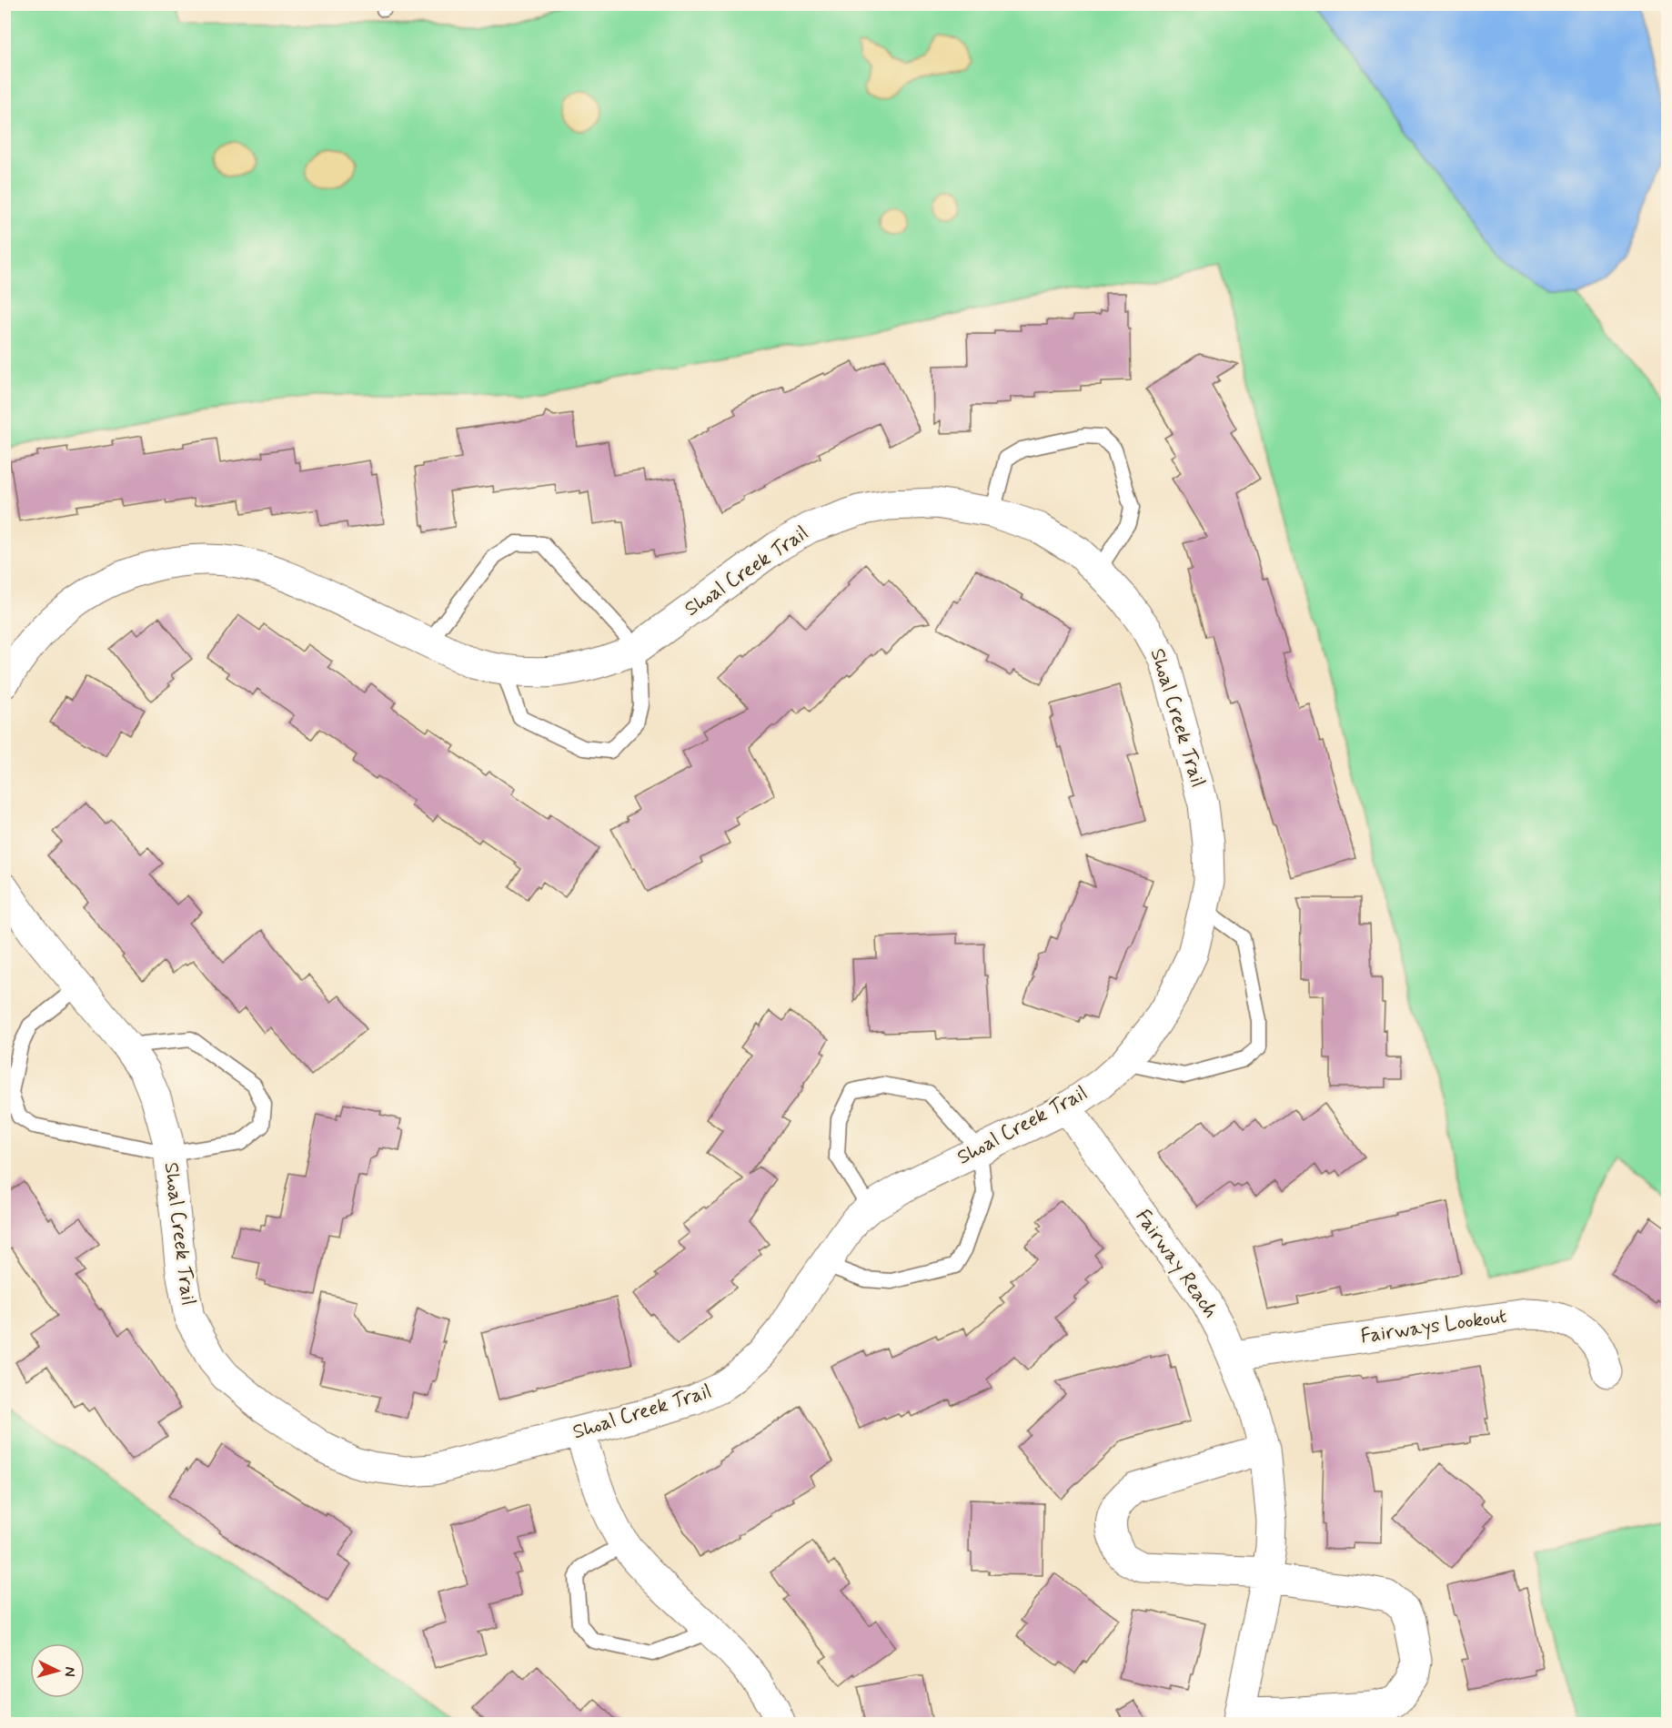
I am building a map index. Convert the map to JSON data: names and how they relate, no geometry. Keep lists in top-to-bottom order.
{
  "streets": {
    "street": ["Shoal Creek Trail", "Fairway Reach", "Fairways Lookout"]
  },
  "crossings": [
    ["Shoal Creek Trail", "Fairway Reach"],
    ["Fairway Reach", "Fairways Lookout"]
  ],
  "north": "right"
}
